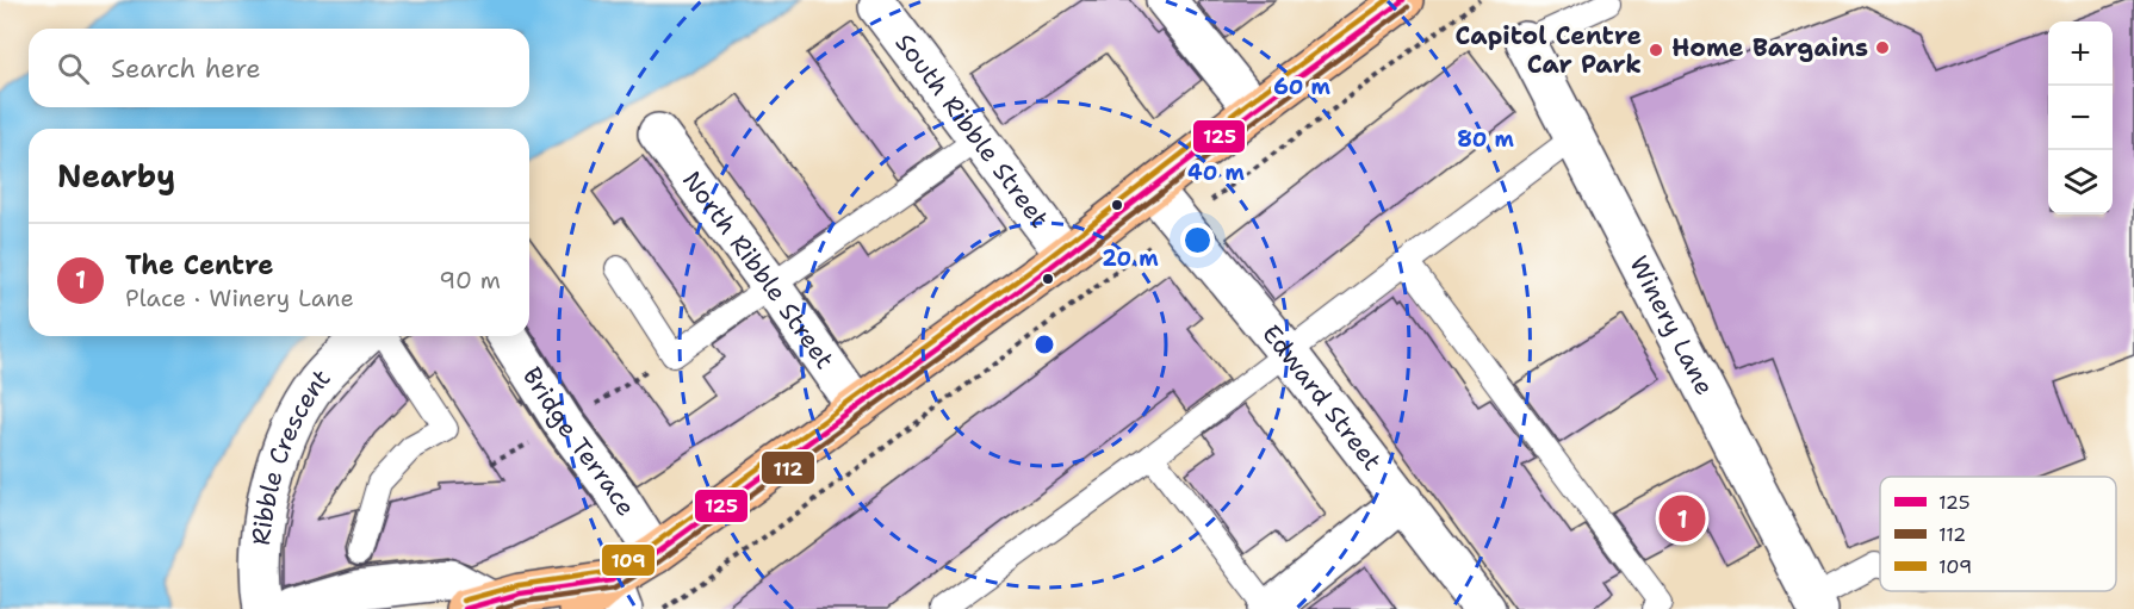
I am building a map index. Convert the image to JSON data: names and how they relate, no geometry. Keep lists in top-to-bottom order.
{
  "streets": {
    "street": [
      "South Ribble Street",
      "North Ribble Street",
      "Winery Lane",
      "Edward Street",
      "Bridge Terrace",
      "Ribble Crescent"
    ]
  },
  "places": ["Home Bargains", "Capitol Centre Car Park"],
  "lines": ["transit line 125", "transit line 109", "transit line 112"],
  "legend": ["125", "112", "109"],
  "page": {
    "map_buttons": ["+", "−"],
    "search": "Search here",
    "heading": "Nearby",
    "list": [
      {
        "mark": "1",
        "name": "The Centre",
        "note": "Place · Winery Lane",
        "value": "90 m"
      }
    ],
    "pins": "1"
  },
  "rings": [
    "60 m",
    "80 m",
    "40 m",
    "20 m"
  ]
}
